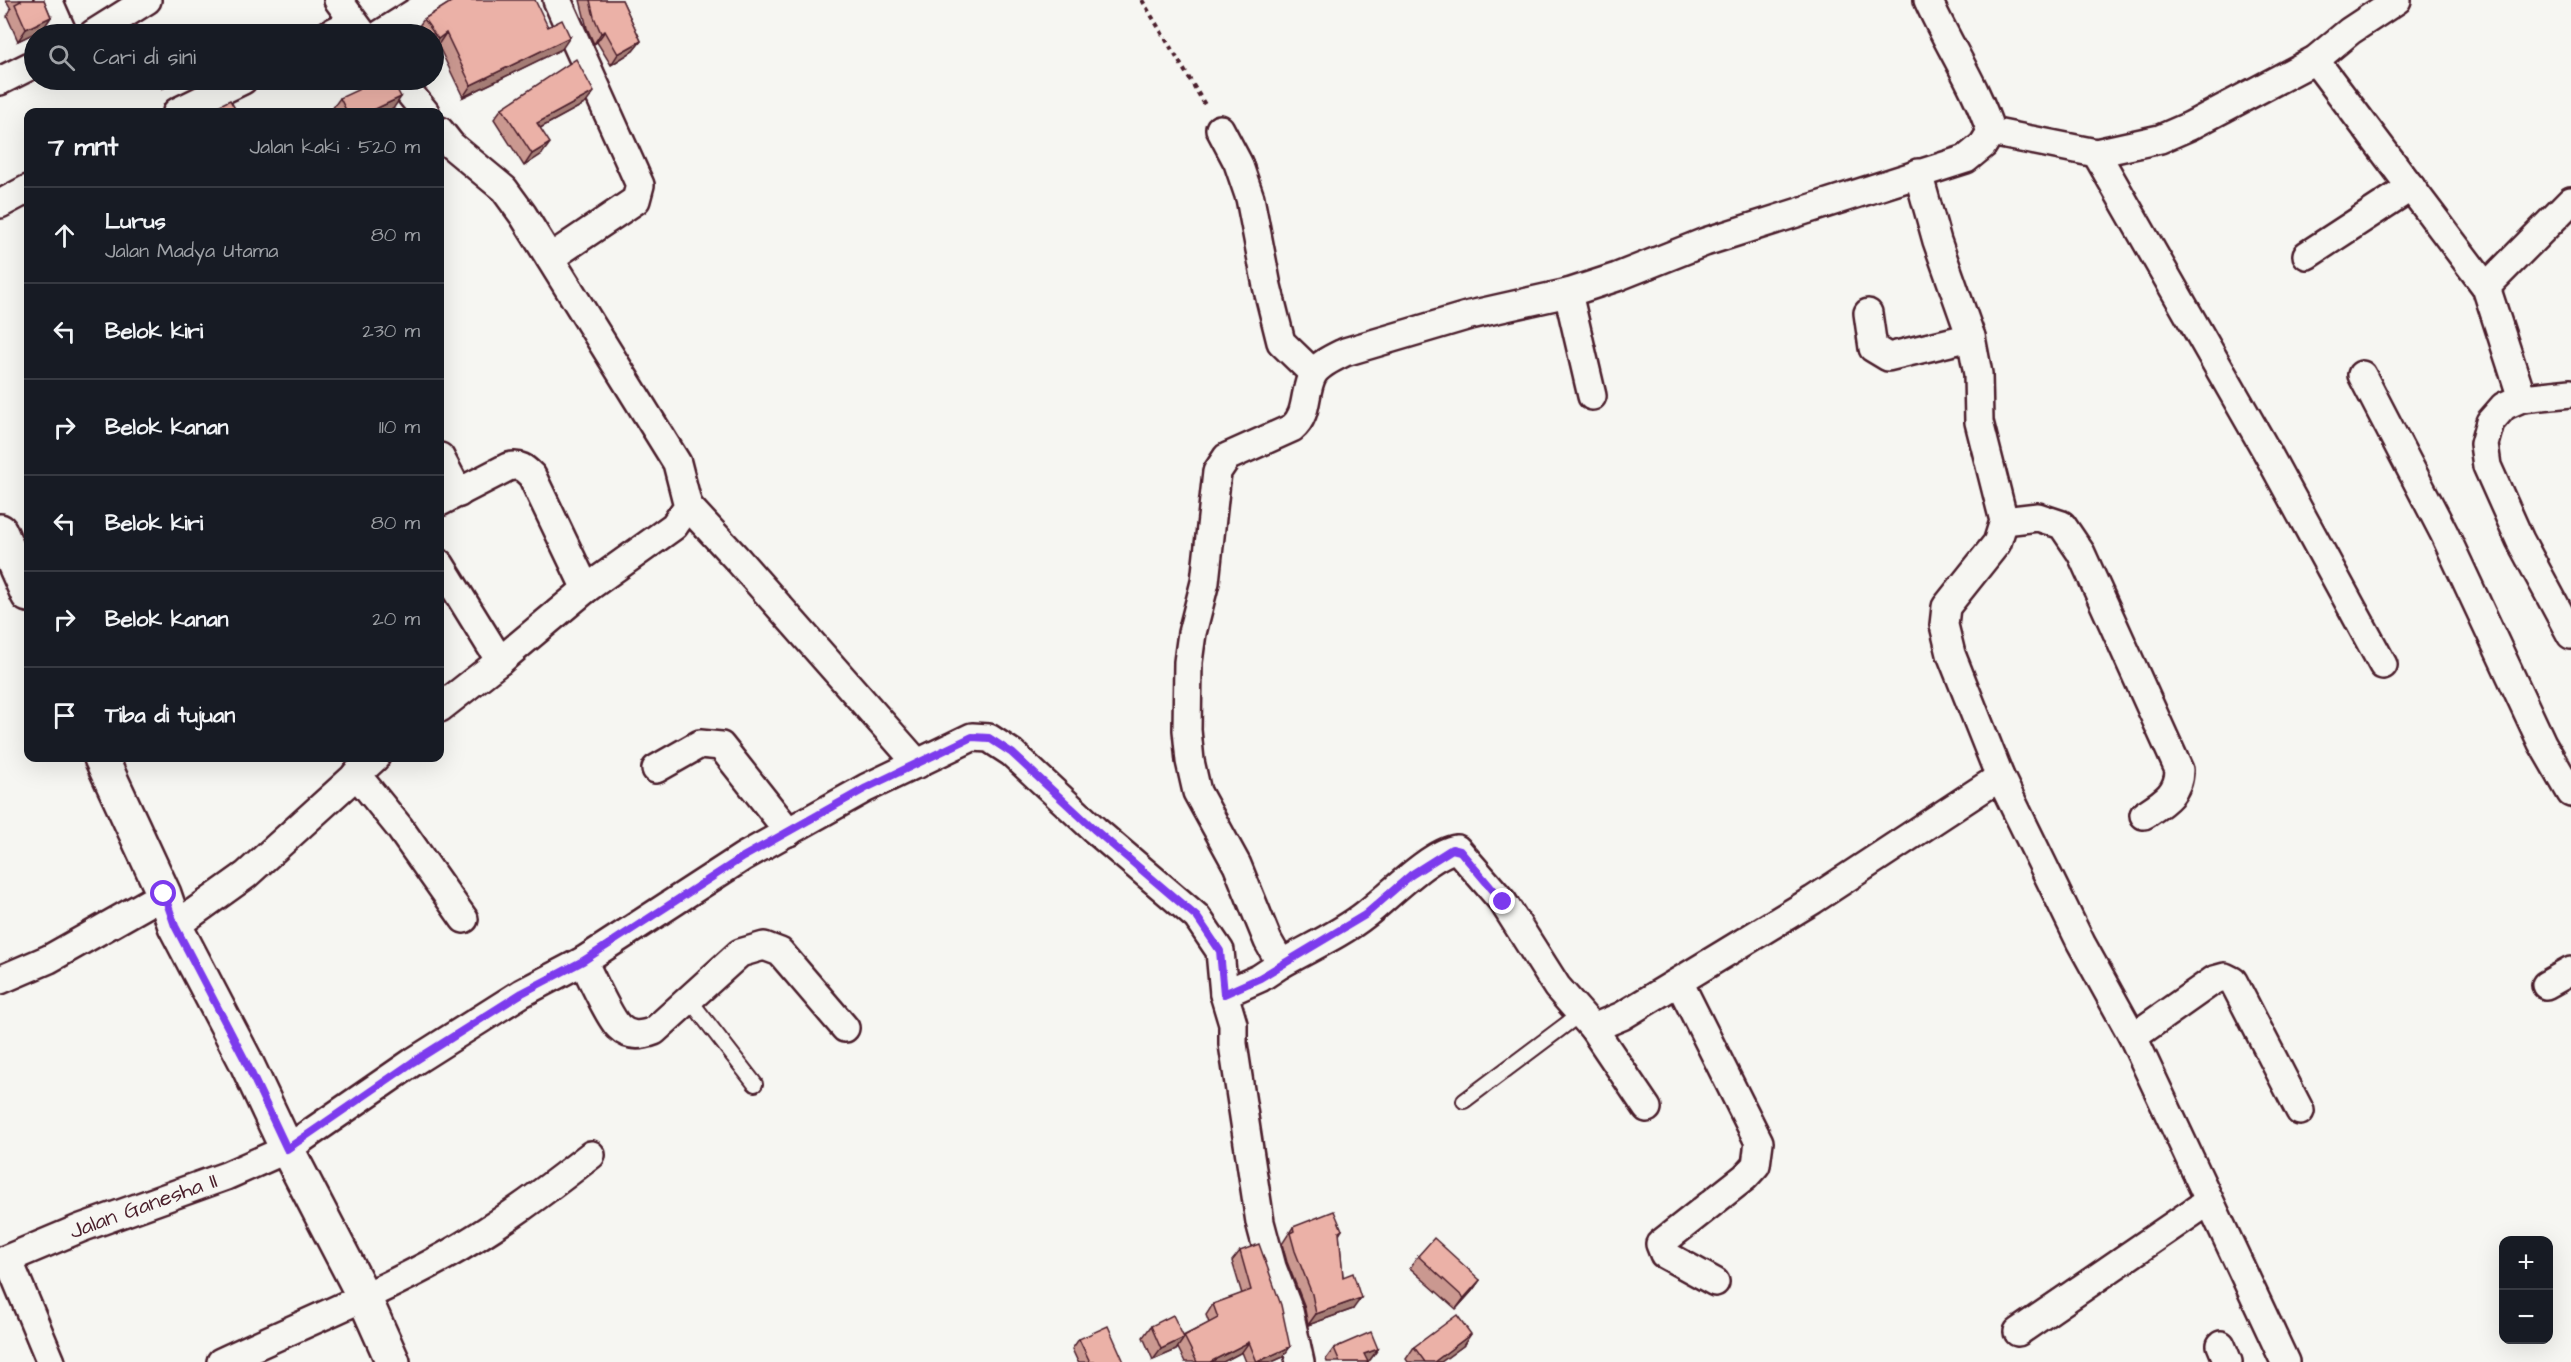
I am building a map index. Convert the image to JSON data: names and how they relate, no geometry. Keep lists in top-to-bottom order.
{
  "streets": {
    "street": ["Jalan Ganesha II"]
  },
  "page": {
    "search": "Cari di sini",
    "heading": ["7 mnt", "Jalan kaki · 520 m"],
    "list": [
      ["Lurus", "Jalan Madya Utama", "80 m"],
      ["Belok kiri", "230 m"],
      ["Belok kanan", "110 m"],
      ["Belok kiri", "80 m"],
      ["Belok kanan", "20 m"],
      "Tiba di tujuan"
    ],
    "map_buttons": ["+", "−"]
  }
}
